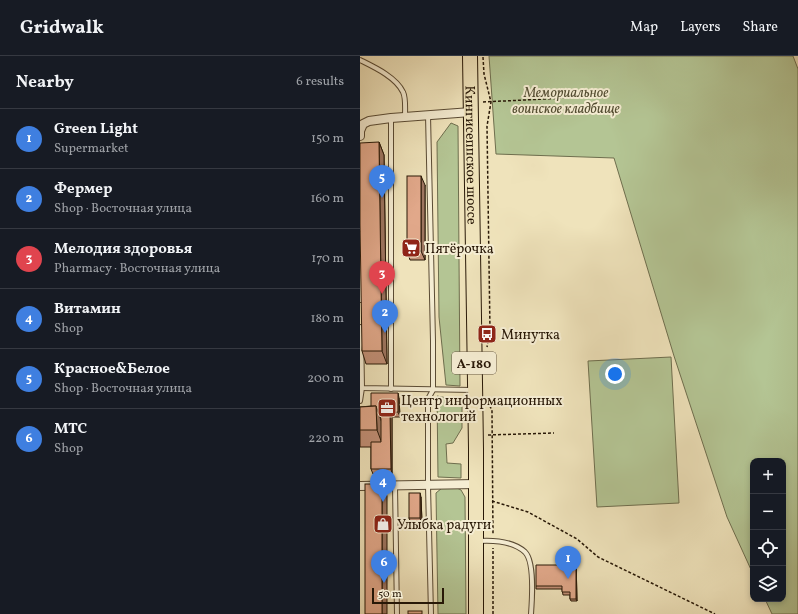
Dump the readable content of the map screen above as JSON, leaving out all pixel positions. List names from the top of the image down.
{
  "streets": {
    "highway": ["Кингисеппское шоссе", "А-180"]
  },
  "parks": ["Мемориальное воинское кладбище"],
  "places": {
    "supermarket": ["Пятёрочка"],
    "bus stop": ["Минутка"],
    "office": ["Центр информационных технологий"],
    "shop": ["Улыбка радуги"]
  },
  "scale_bar": "50 m",
  "page": {
    "header": "Gridwalk",
    "nav": ["Map", "Layers", "Share"],
    "heading": ["Nearby", "6 results"],
    "list": [
      {
        "mark": "1",
        "name": "Green Light",
        "note": "Supermarket",
        "value": "150 m"
      },
      {
        "mark": "2",
        "name": "Фермер",
        "note": "Shop · Восточная улица",
        "value": "160 m"
      },
      {
        "mark": "3",
        "name": "Мелодия здоровья",
        "note": "Pharmacy · Восточная улица",
        "value": "170 m"
      },
      {
        "mark": "4",
        "name": "Витамин",
        "note": "Shop",
        "value": "180 m"
      },
      {
        "mark": "5",
        "name": "Красное&Белое",
        "note": "Shop · Восточная улица",
        "value": "200 m"
      },
      {
        "mark": "6",
        "name": "МТС",
        "note": "Shop",
        "value": "220 m"
      }
    ],
    "pins": [
      "5",
      "3",
      "2",
      "4",
      "1",
      "6"
    ],
    "map_buttons": ["+", "−"],
    "scale": "50 m"
  }
}
